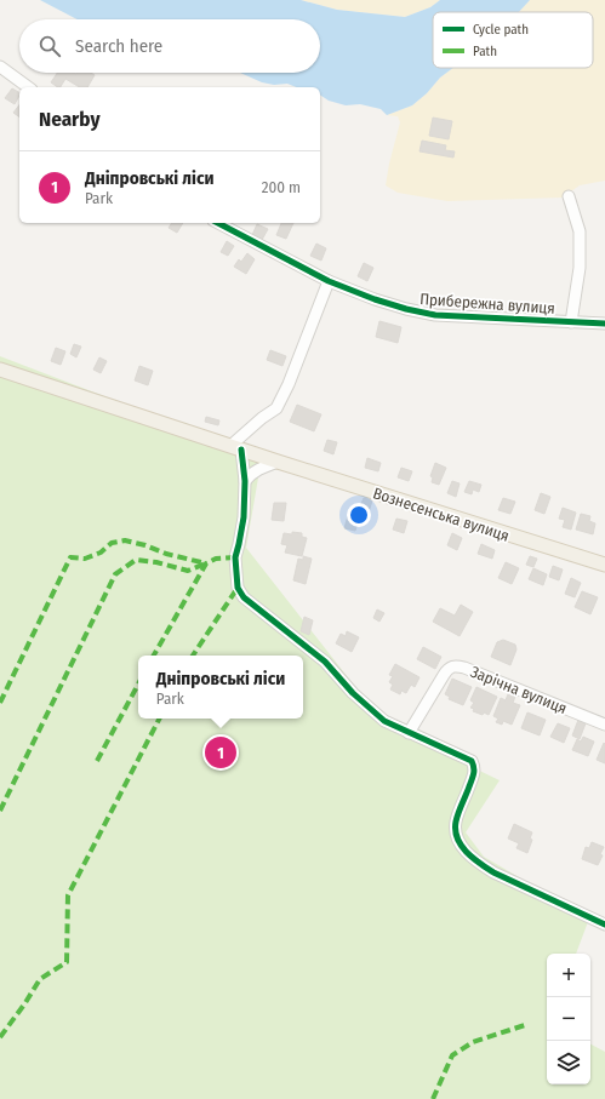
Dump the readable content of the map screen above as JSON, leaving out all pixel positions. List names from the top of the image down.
{
  "streets": {
    "main road": ["Вознесенська вулиця"],
    "street": ["Прибережна вулиця", "Зарічна вулиця"]
  },
  "legend": ["Cycle path", "Path"],
  "page": {
    "search": "Search here",
    "heading": "Nearby",
    "list": [
      {
        "mark": "1",
        "name": "Дніпровські ліси",
        "note": "Park",
        "value": "200 m"
      }
    ],
    "popup": ["Дніпровські ліси", "Park"],
    "pins": "1",
    "map_buttons": ["+", "−"]
  }
}
